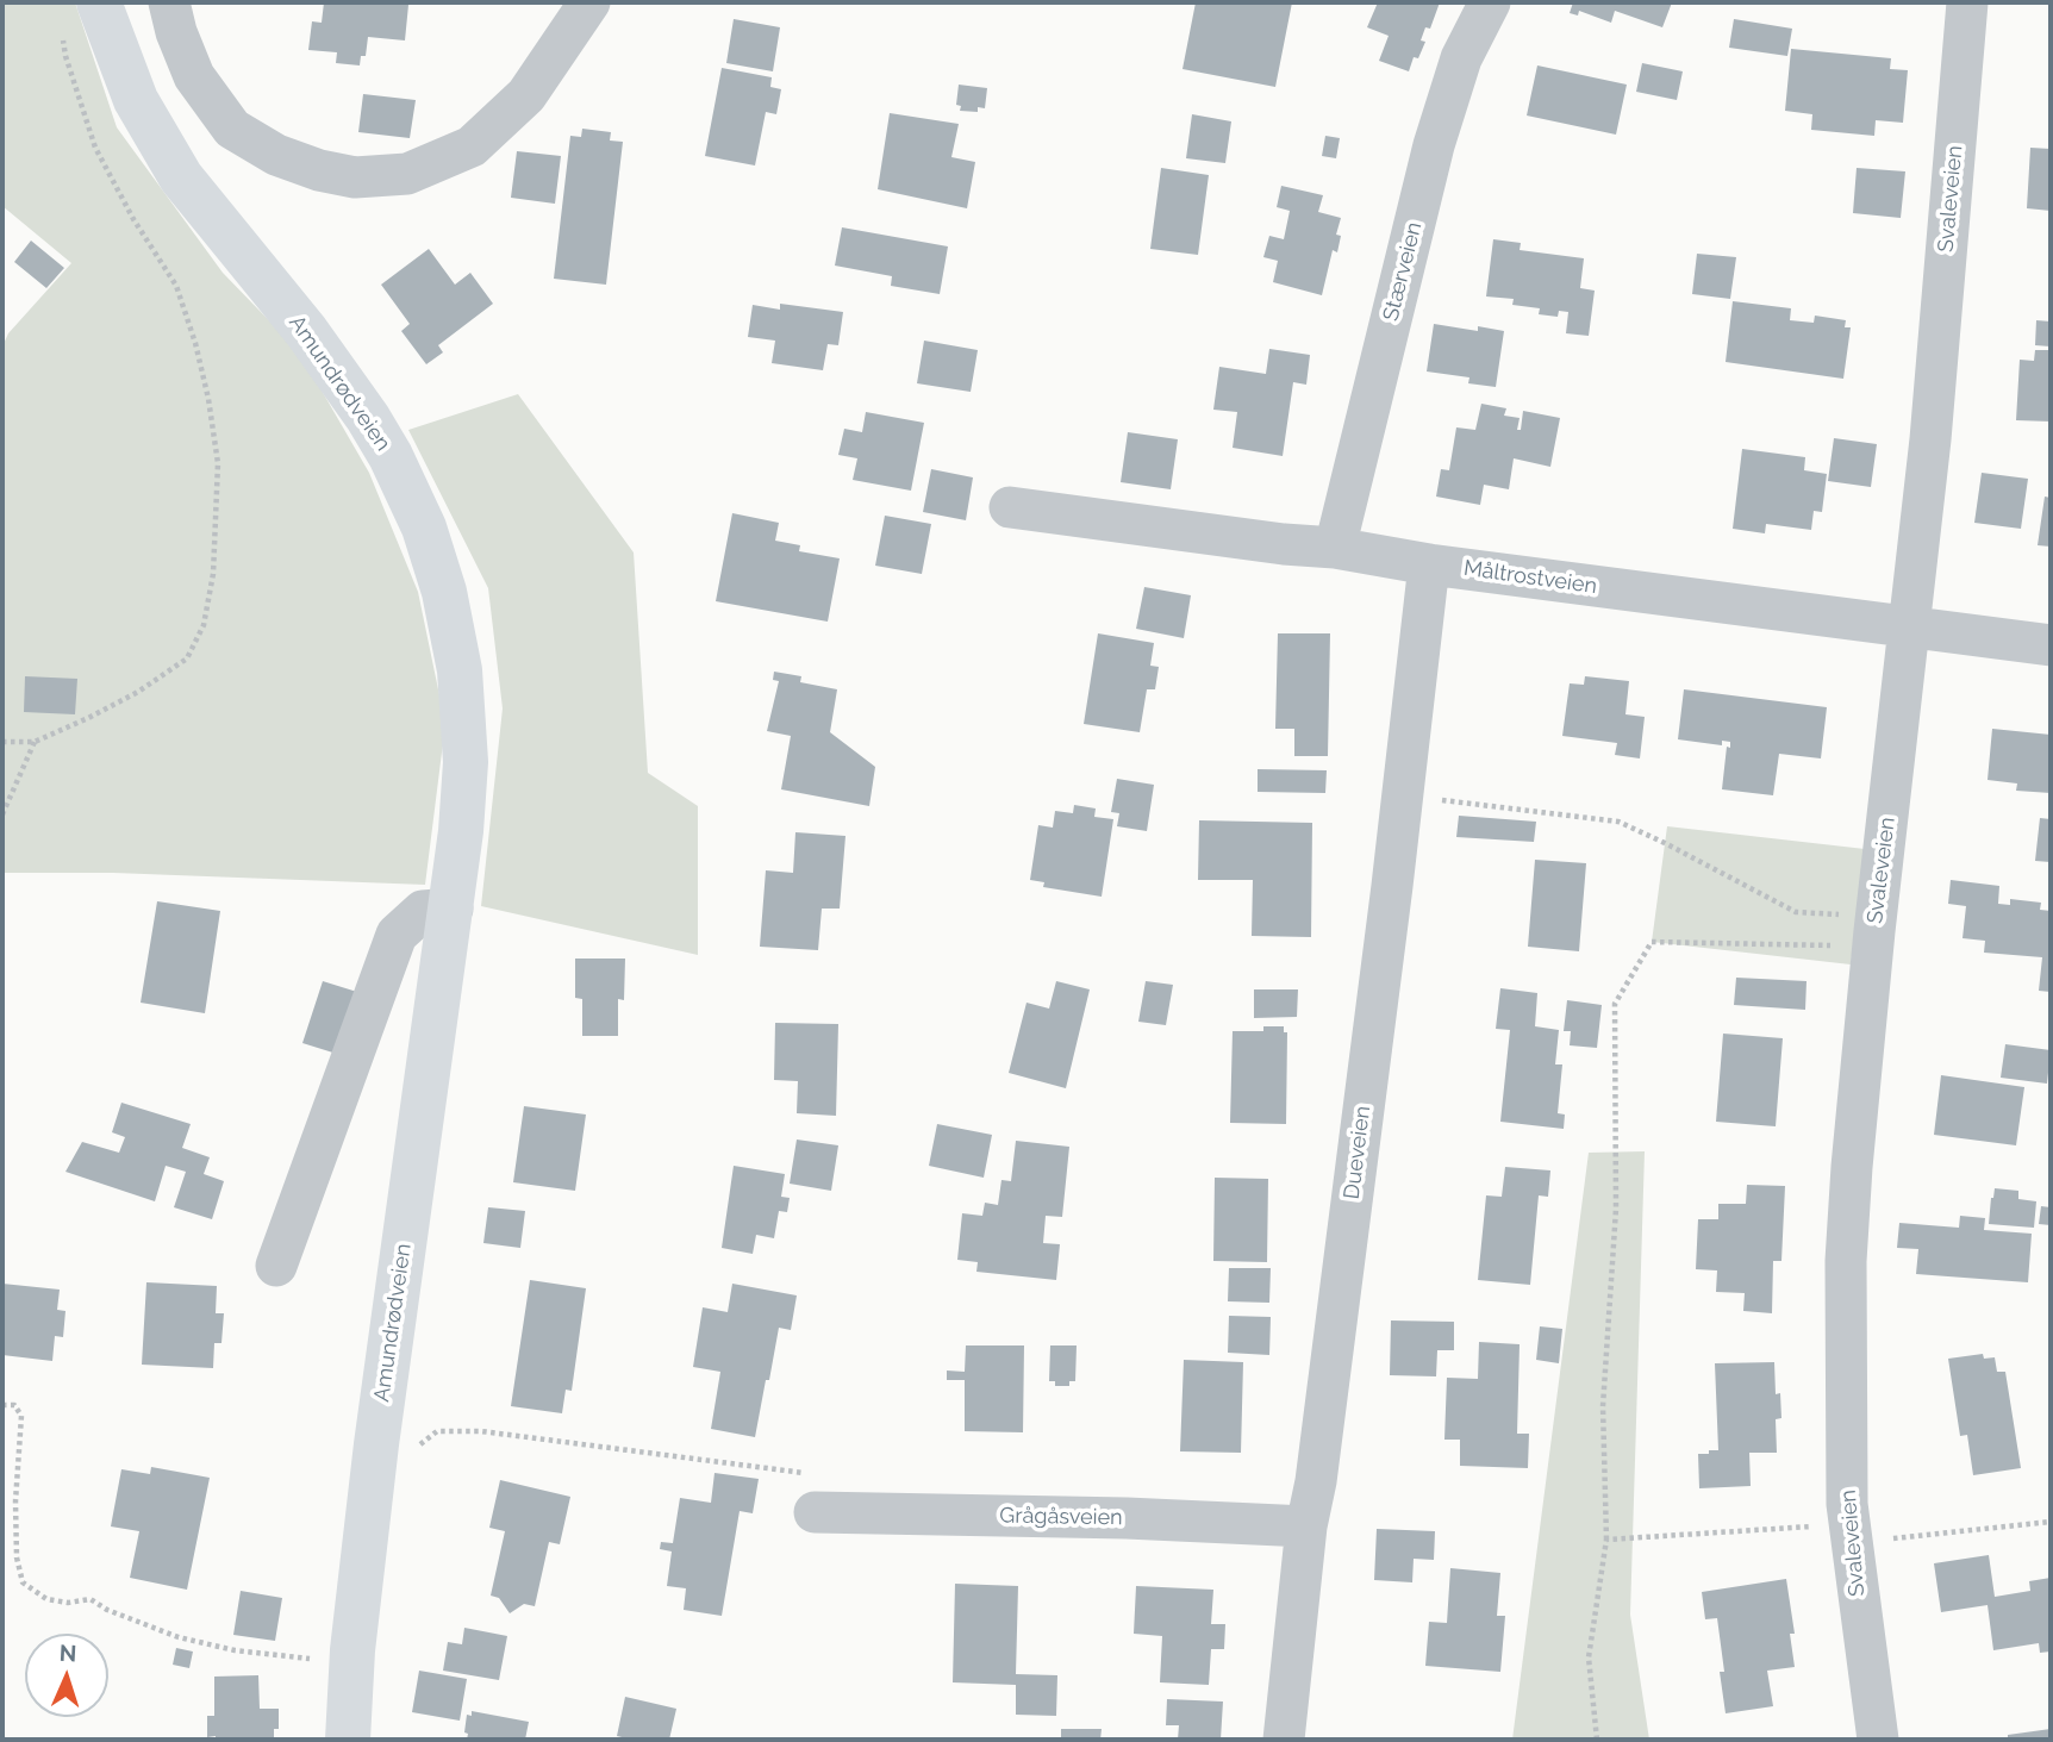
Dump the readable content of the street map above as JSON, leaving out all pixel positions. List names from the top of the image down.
{
  "streets": {
    "main road": ["Amundrødveien"],
    "street": [
      "Svaleveien",
      "Stærveien",
      "Måltrostveien",
      "Dueveien",
      "Grågåsveien"
    ]
  },
  "crossings": [
    ["Svaleveien", "Måltrostveien"],
    ["Stærveien", "Måltrostveien"],
    ["Måltrostveien", "Dueveien"],
    ["Dueveien", "Grågåsveien"]
  ],
  "north": "top"
}
